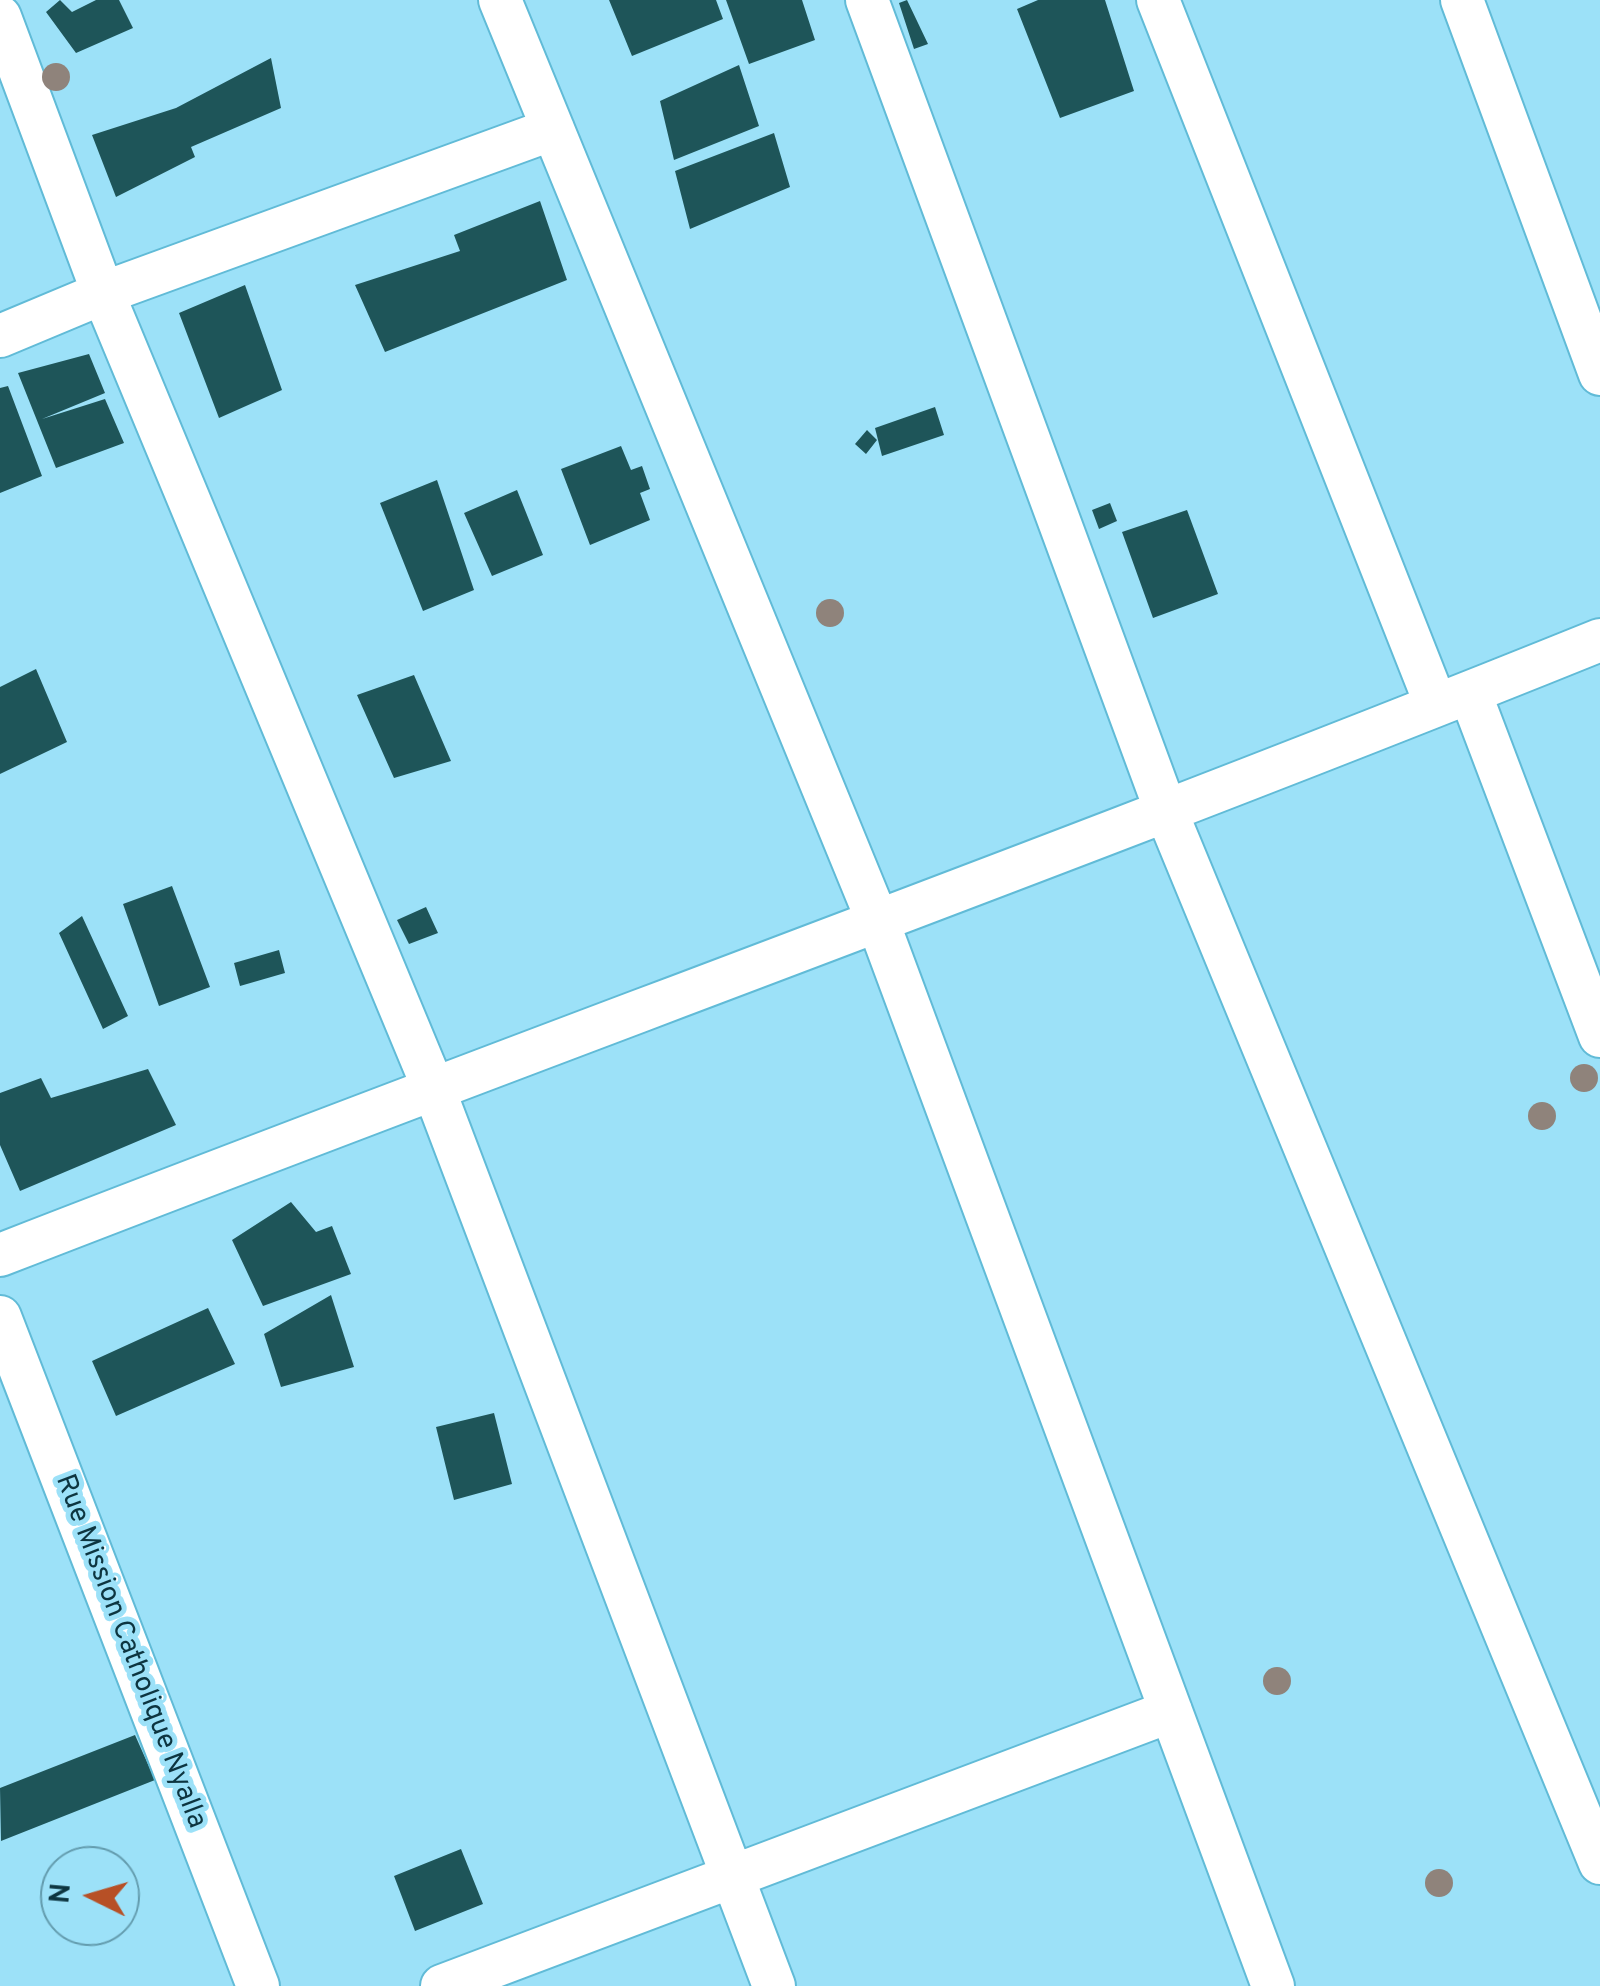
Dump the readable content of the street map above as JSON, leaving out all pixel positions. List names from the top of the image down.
{
  "streets": {
    "street": ["Rue Mission Catholique Nyalla"]
  },
  "north": "left"
}
